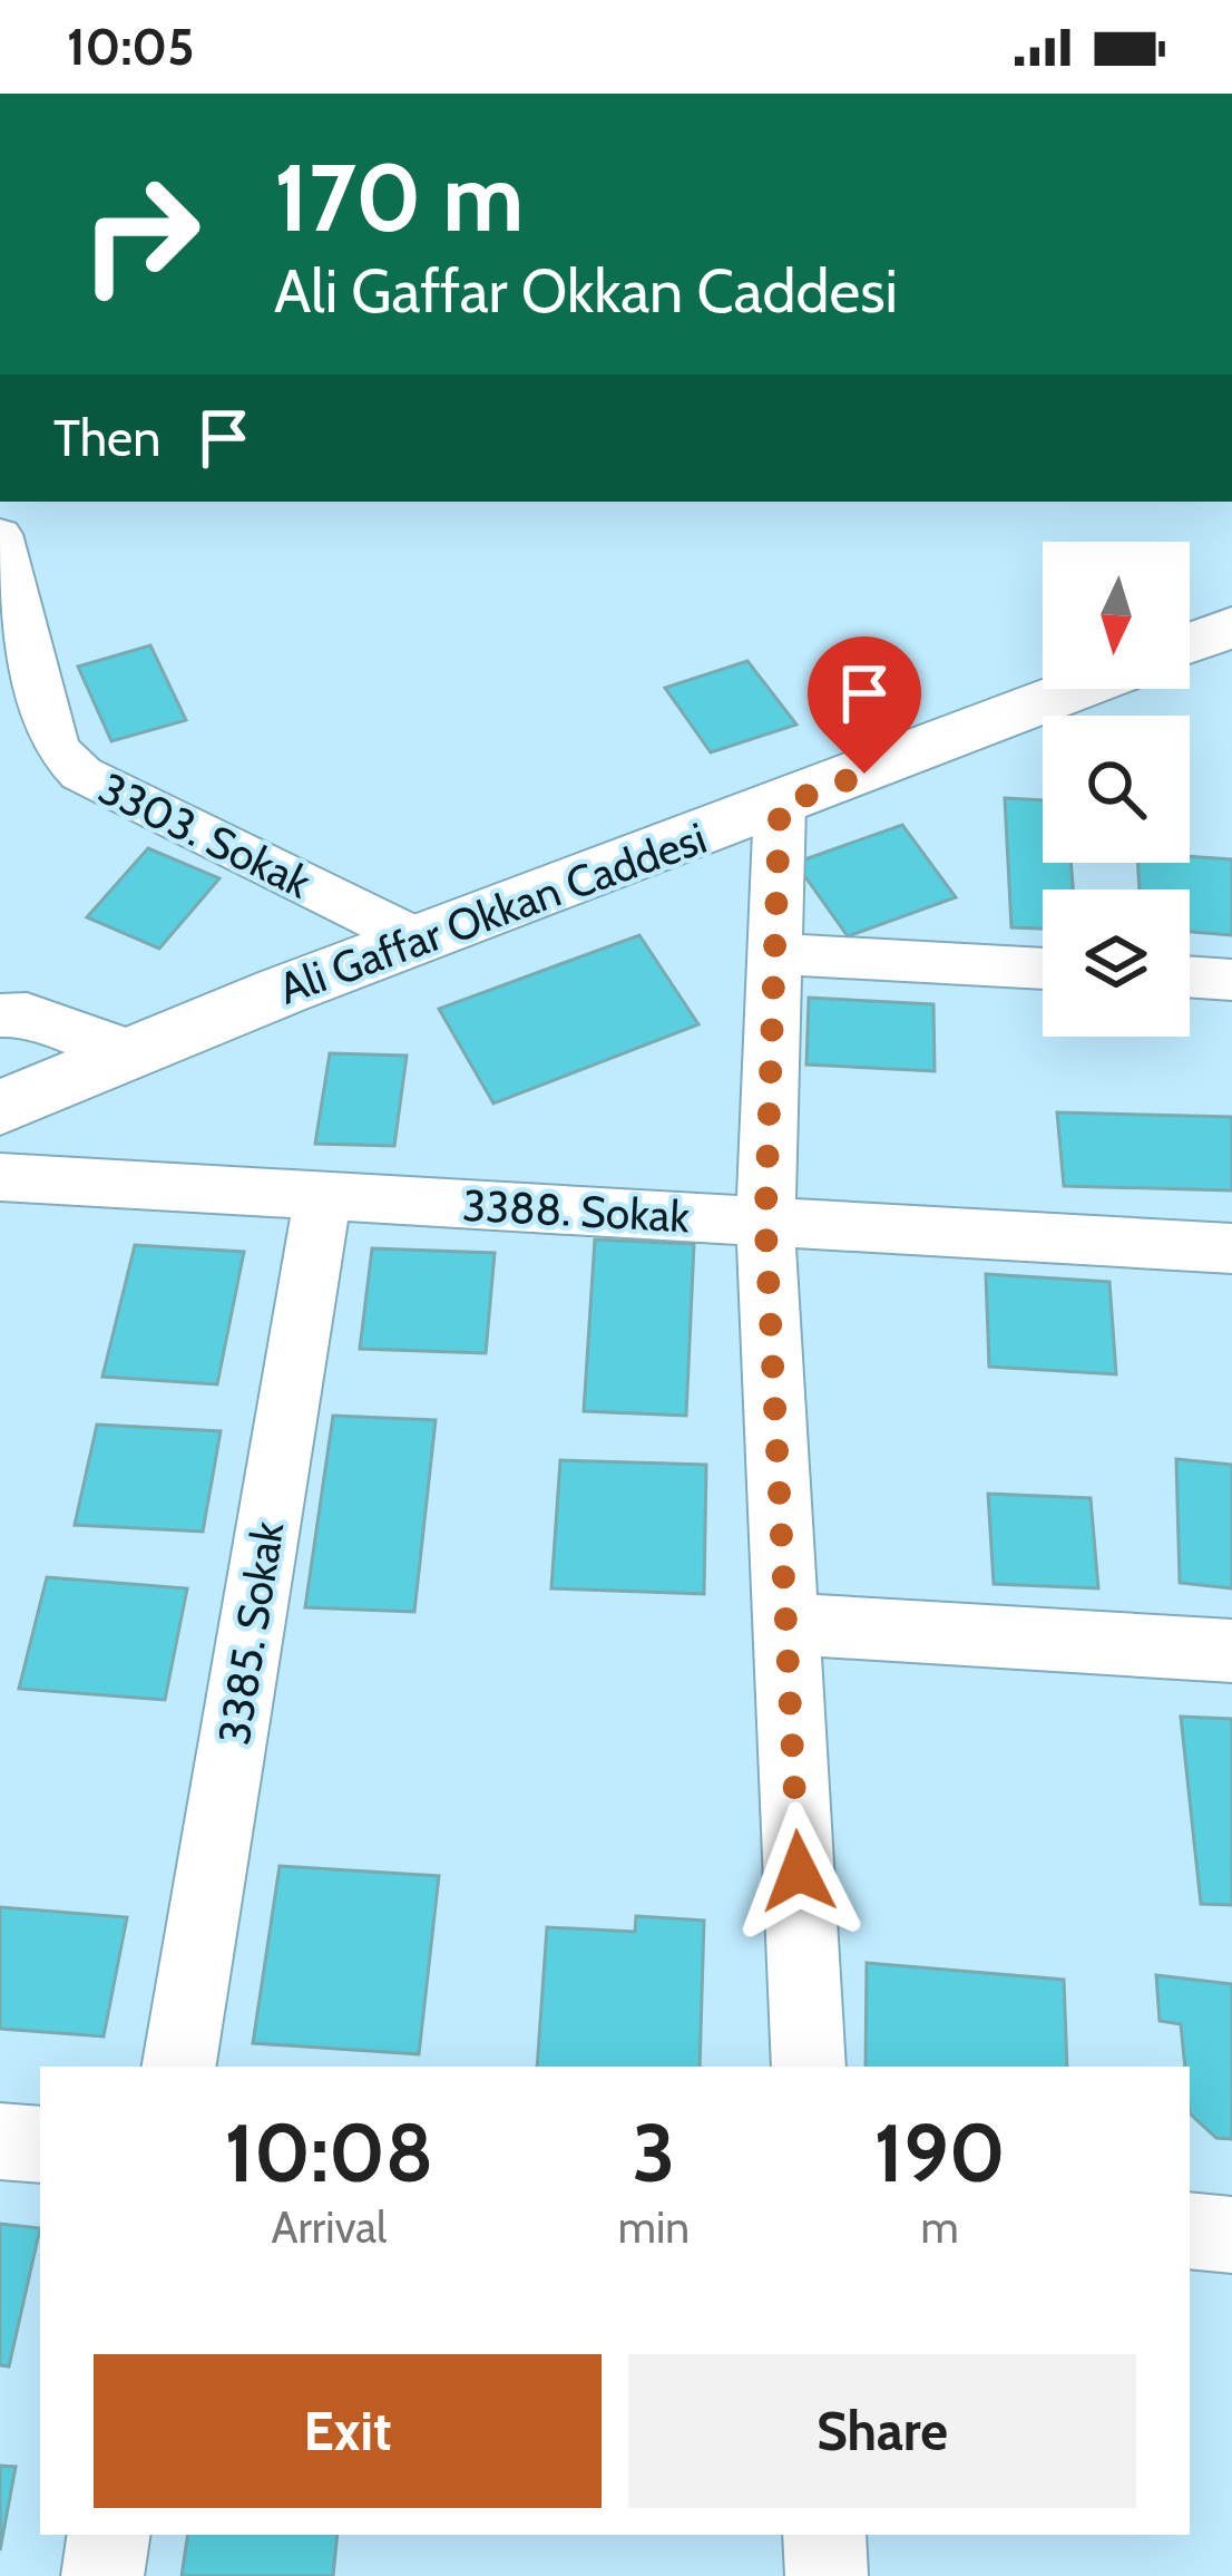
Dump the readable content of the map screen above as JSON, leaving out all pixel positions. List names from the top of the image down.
{
  "streets": {
    "street": [
      "3303. Sokak",
      "Ali Gaffar Okkan Caddesi",
      "3388. Sokak",
      "3385. Sokak"
    ]
  },
  "crossings": [
    ["3303. Sokak", "Ali Gaffar Okkan Caddesi"],
    ["3388. Sokak", "3385. Sokak"]
  ],
  "north": "bottom",
  "page": {
    "status": "10:05",
    "turn": ["170 m", "Ali Gaffar Okkan Caddesi"],
    "then": "Then",
    "eta": [
      "10:08",
      "Arrival",
      "3",
      "min",
      "190",
      "m"
    ],
    "buttons": ["Exit", "Share"]
  }
}
